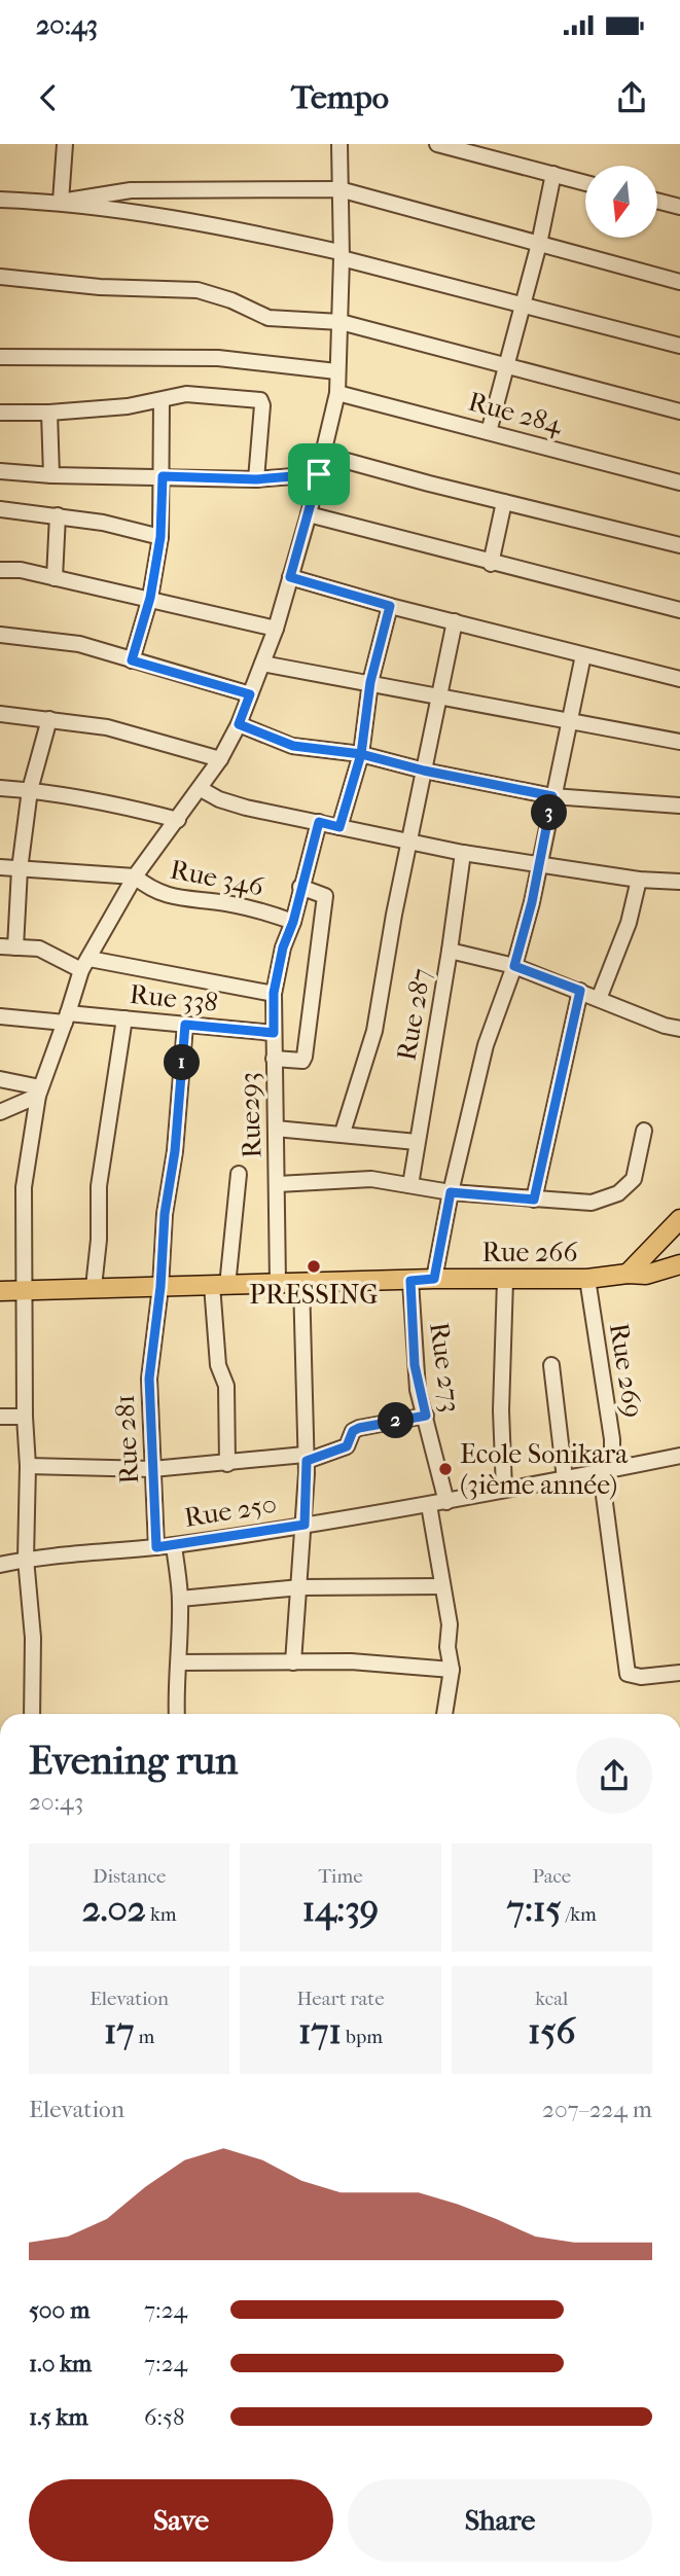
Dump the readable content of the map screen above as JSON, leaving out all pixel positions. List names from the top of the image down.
{
  "streets": {
    "main road": ["Rue 266"],
    "street": [
      "Rue 284",
      "Rue 346",
      "Rue 338",
      "Rue 287",
      "Rue293",
      "Rue 273",
      "Rue 269",
      "Rue 281",
      "Rue 250"
    ]
  },
  "crossings": [
    ["Rue 346", "Rue293"],
    ["Rue 338", "Rue293"],
    ["Rue 338", "Rue 281"],
    ["Rue293", "Rue 266"],
    ["Rue 266", "Rue 273"],
    ["Rue 266", "Rue 269"],
    ["Rue 266", "Rue 281"],
    ["Rue 273", "Rue 250"],
    ["Rue 269", "Rue 250"],
    ["Rue 281", "Rue 250"]
  ],
  "places": ["PRESSING", "Ecole Sonikara (3ième année)"],
  "north": "bottom",
  "page": {
    "status": "20:43",
    "header": "Tempo",
    "pins": ["3", "1", "2"],
    "heading": ["Evening run", "20:43"],
    "stats": [
      ["Distance", "2.02 km"],
      ["Time", "14:39"],
      ["Pace", "7:15 /km"],
      ["Elevation", "17 m"],
      ["Heart rate", "171 bpm"],
      ["kcal", "156"]
    ],
    "chart": ["Elevation", "207–224 m"],
    "list": [
      {
        "name": "500 m",
        "note": "7:24"
      },
      {
        "name": "1.0 km",
        "note": "7:24"
      },
      {
        "name": "1.5 km",
        "note": "6:58"
      }
    ],
    "buttons": ["Save", "Share"]
  }
}
